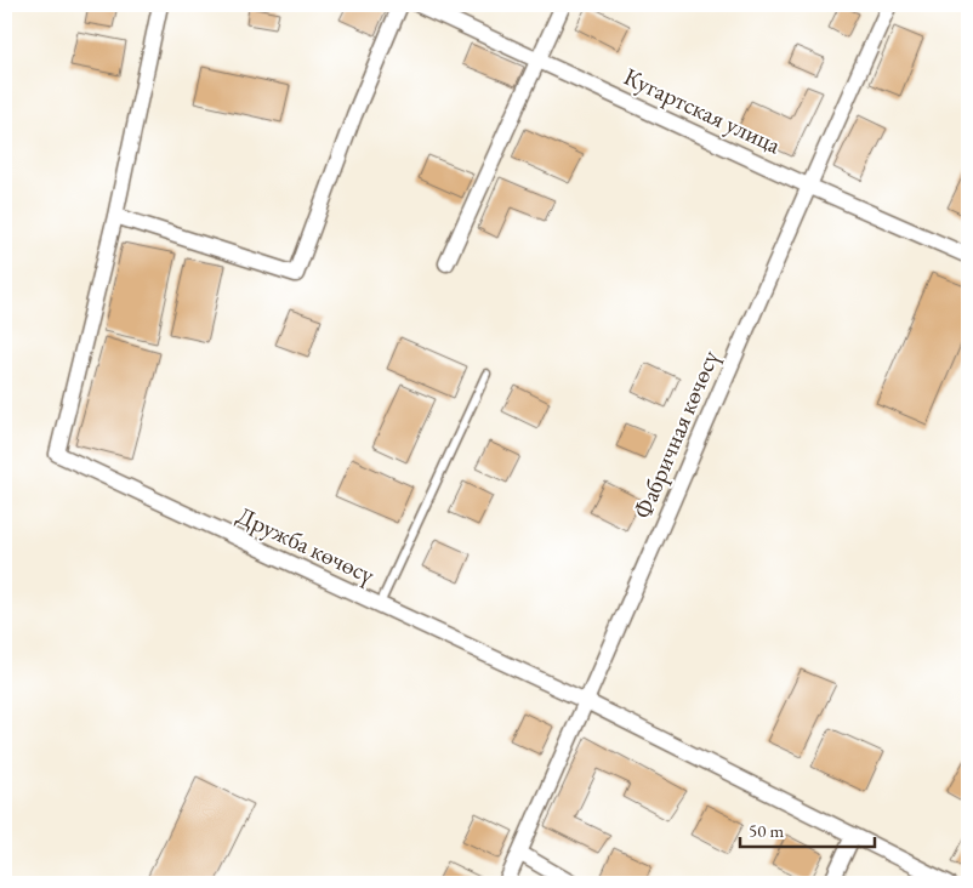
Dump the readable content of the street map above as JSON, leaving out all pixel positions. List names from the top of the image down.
{
  "streets": {
    "street": ["Кугартская улица", "Фабричная көчөсү", "Дружба көчөсү"]
  },
  "crossings": [
    ["Кугартская улица", "Фабричная көчөсү"],
    ["Фабричная көчөсү", "Дружба көчөсү"]
  ],
  "scale_bar": "50 m"
}
